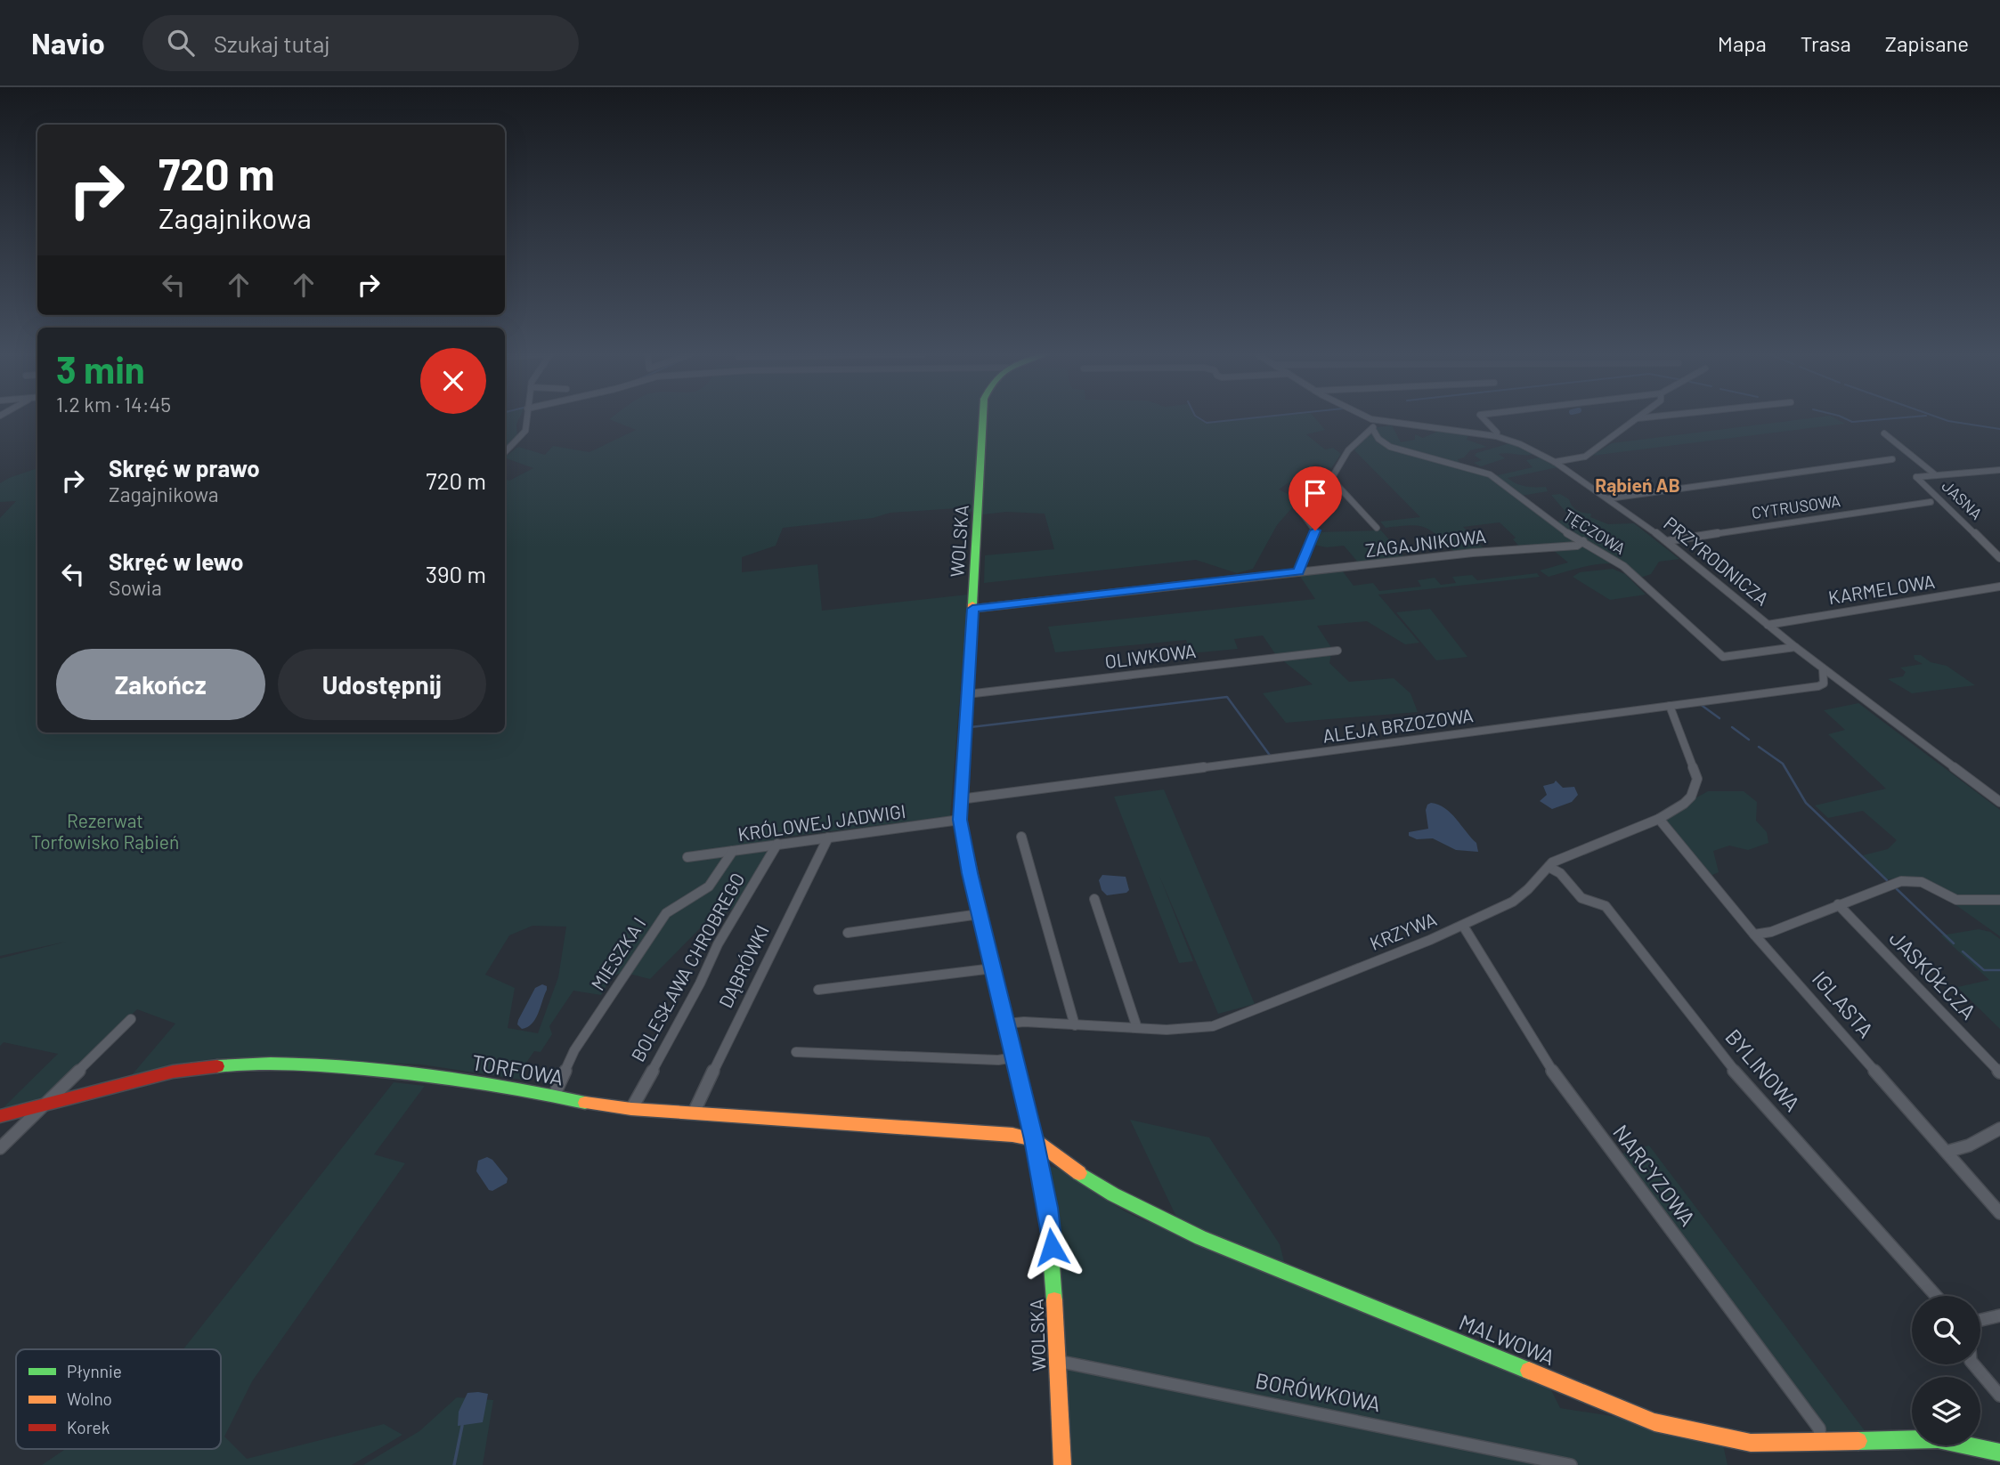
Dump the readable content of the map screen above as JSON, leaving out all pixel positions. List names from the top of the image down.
{
  "streets": {
    "street": [
      "JASNA",
      "CYTRUSOWA",
      "TĘCZOWA",
      "WOLSKA",
      "ZAGAJNIKOWA",
      "PRZYRODNICZA",
      "KARMELOWA",
      "OLIWKOWA",
      "ALEJA BRZOZOWA",
      "KRÓLOWEJ JADWIGI",
      "KRZYWA",
      "MIESZKA I",
      "DĄBRÓWKI",
      "BOLESŁAWA CHROBREGO",
      "JASKÓŁCZA",
      "IGLASTA",
      "TORFOWA",
      "BYLINOWA",
      "NARCYZOWA",
      "MALWOWA",
      "BORÓWKOWA"
    ]
  },
  "crossings": [
    ["CYTRUSOWA", "PRZYRODNICZA"],
    ["TĘCZOWA", "ZAGAJNIKOWA"],
    ["TĘCZOWA", "PRZYRODNICZA"],
    ["WOLSKA", "ZAGAJNIKOWA"],
    ["WOLSKA", "OLIWKOWA"],
    ["WOLSKA", "ALEJA BRZOZOWA"],
    ["WOLSKA", "KRÓLOWEJ JADWIGI"],
    ["WOLSKA", "KRZYWA"],
    ["WOLSKA", "TORFOWA"],
    ["WOLSKA", "MALWOWA"],
    ["WOLSKA", "BORÓWKOWA"],
    ["PRZYRODNICZA", "KARMELOWA"],
    ["PRZYRODNICZA", "ALEJA BRZOZOWA"],
    ["ALEJA BRZOZOWA", "KRZYWA"],
    ["KRÓLOWEJ JADWIGI", "MIESZKA I"],
    ["KRÓLOWEJ JADWIGI", "DĄBRÓWKI"],
    ["KRÓLOWEJ JADWIGI", "BOLESŁAWA CHROBREGO"],
    ["KRZYWA", "IGLASTA"],
    ["KRZYWA", "BYLINOWA"],
    ["KRZYWA", "NARCYZOWA"],
    ["MIESZKA I", "TORFOWA"],
    ["DĄBRÓWKI", "TORFOWA"],
    ["BOLESŁAWA CHROBREGO", "TORFOWA"],
    ["TORFOWA", "MALWOWA"],
    ["NARCYZOWA", "MALWOWA"]
  ],
  "districts": ["Rąbień AB"],
  "parks": ["Rezerwat Torfowisko Rąbień"],
  "legend": ["Płynnie", "Wolno", "Korek"],
  "page": {
    "header": "Navio",
    "search": "Szukaj tutaj",
    "nav": ["Mapa", "Trasa", "Zapisane"],
    "turn": ["720 m", "Zagajnikowa"],
    "heading": ["3 min", "1.2 km · 14:45"],
    "list": [
      {
        "name": "Skręć w prawo",
        "note": "Zagajnikowa",
        "value": "720 m"
      },
      {
        "name": "Skręć w lewo",
        "note": "Sowia",
        "value": "390 m"
      }
    ],
    "buttons": ["Zakończ", "Udostępnij"]
  }
}
